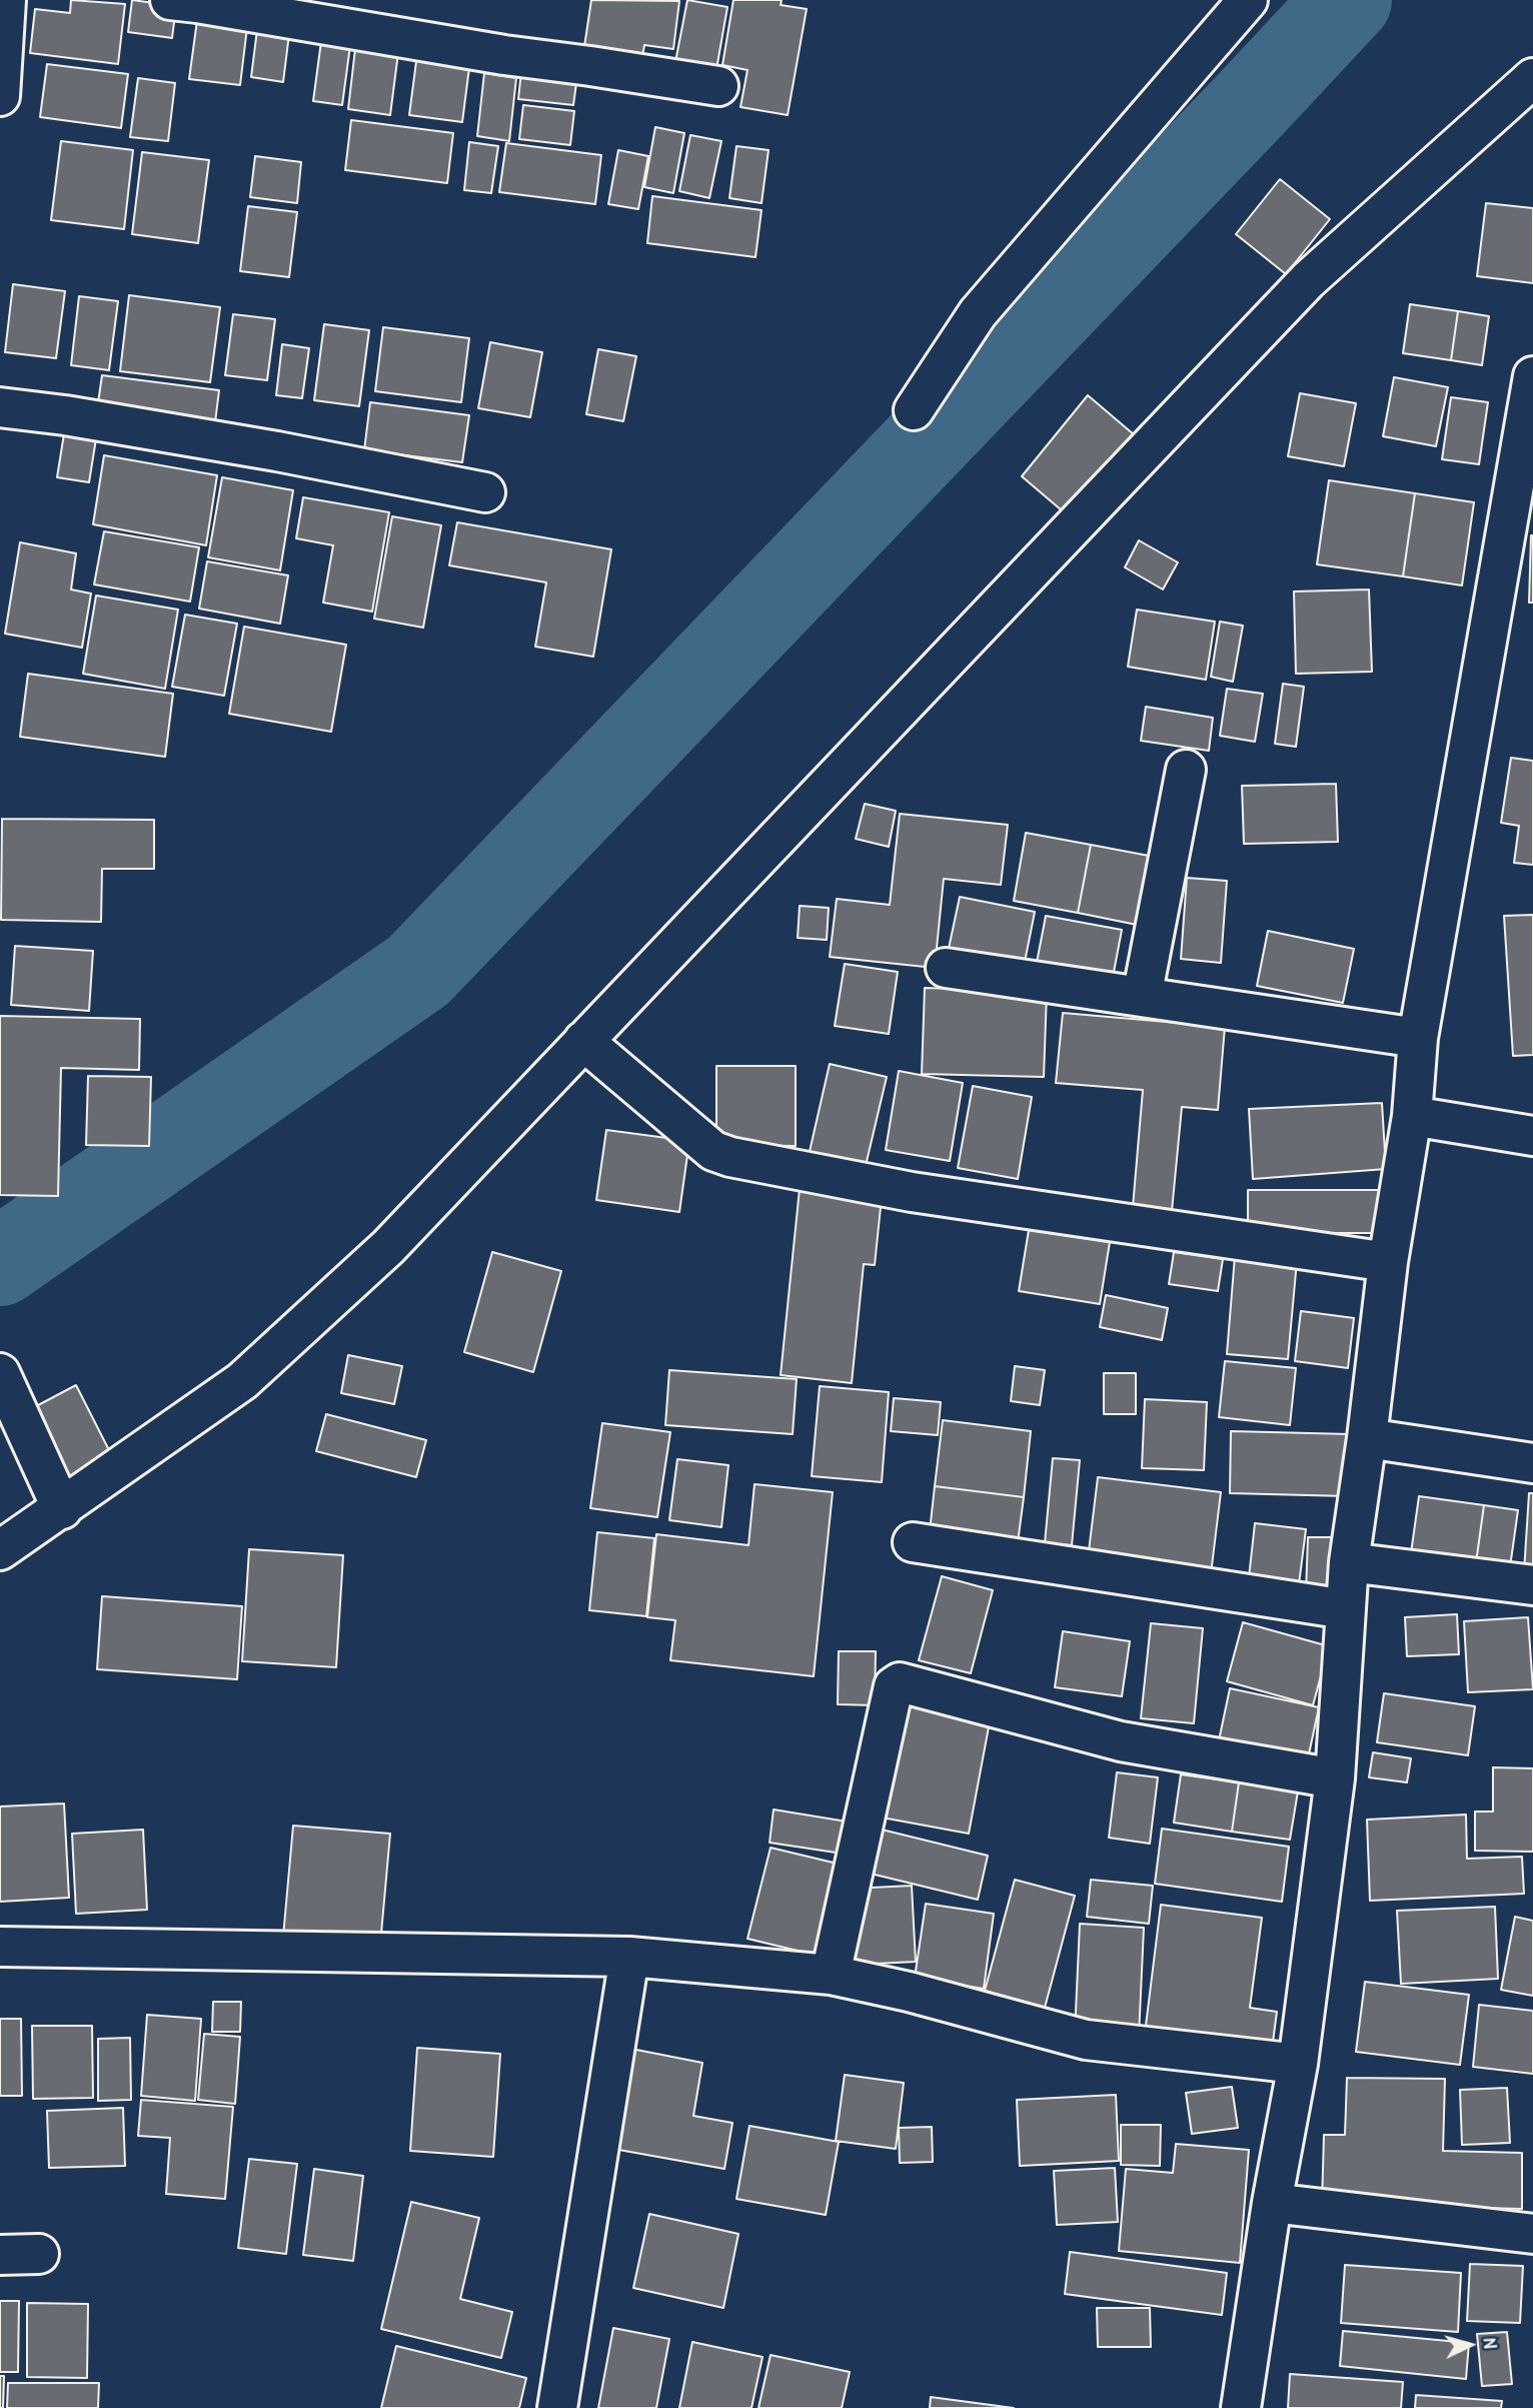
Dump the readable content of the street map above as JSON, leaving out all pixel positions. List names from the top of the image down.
{
  "north": "right"
}
